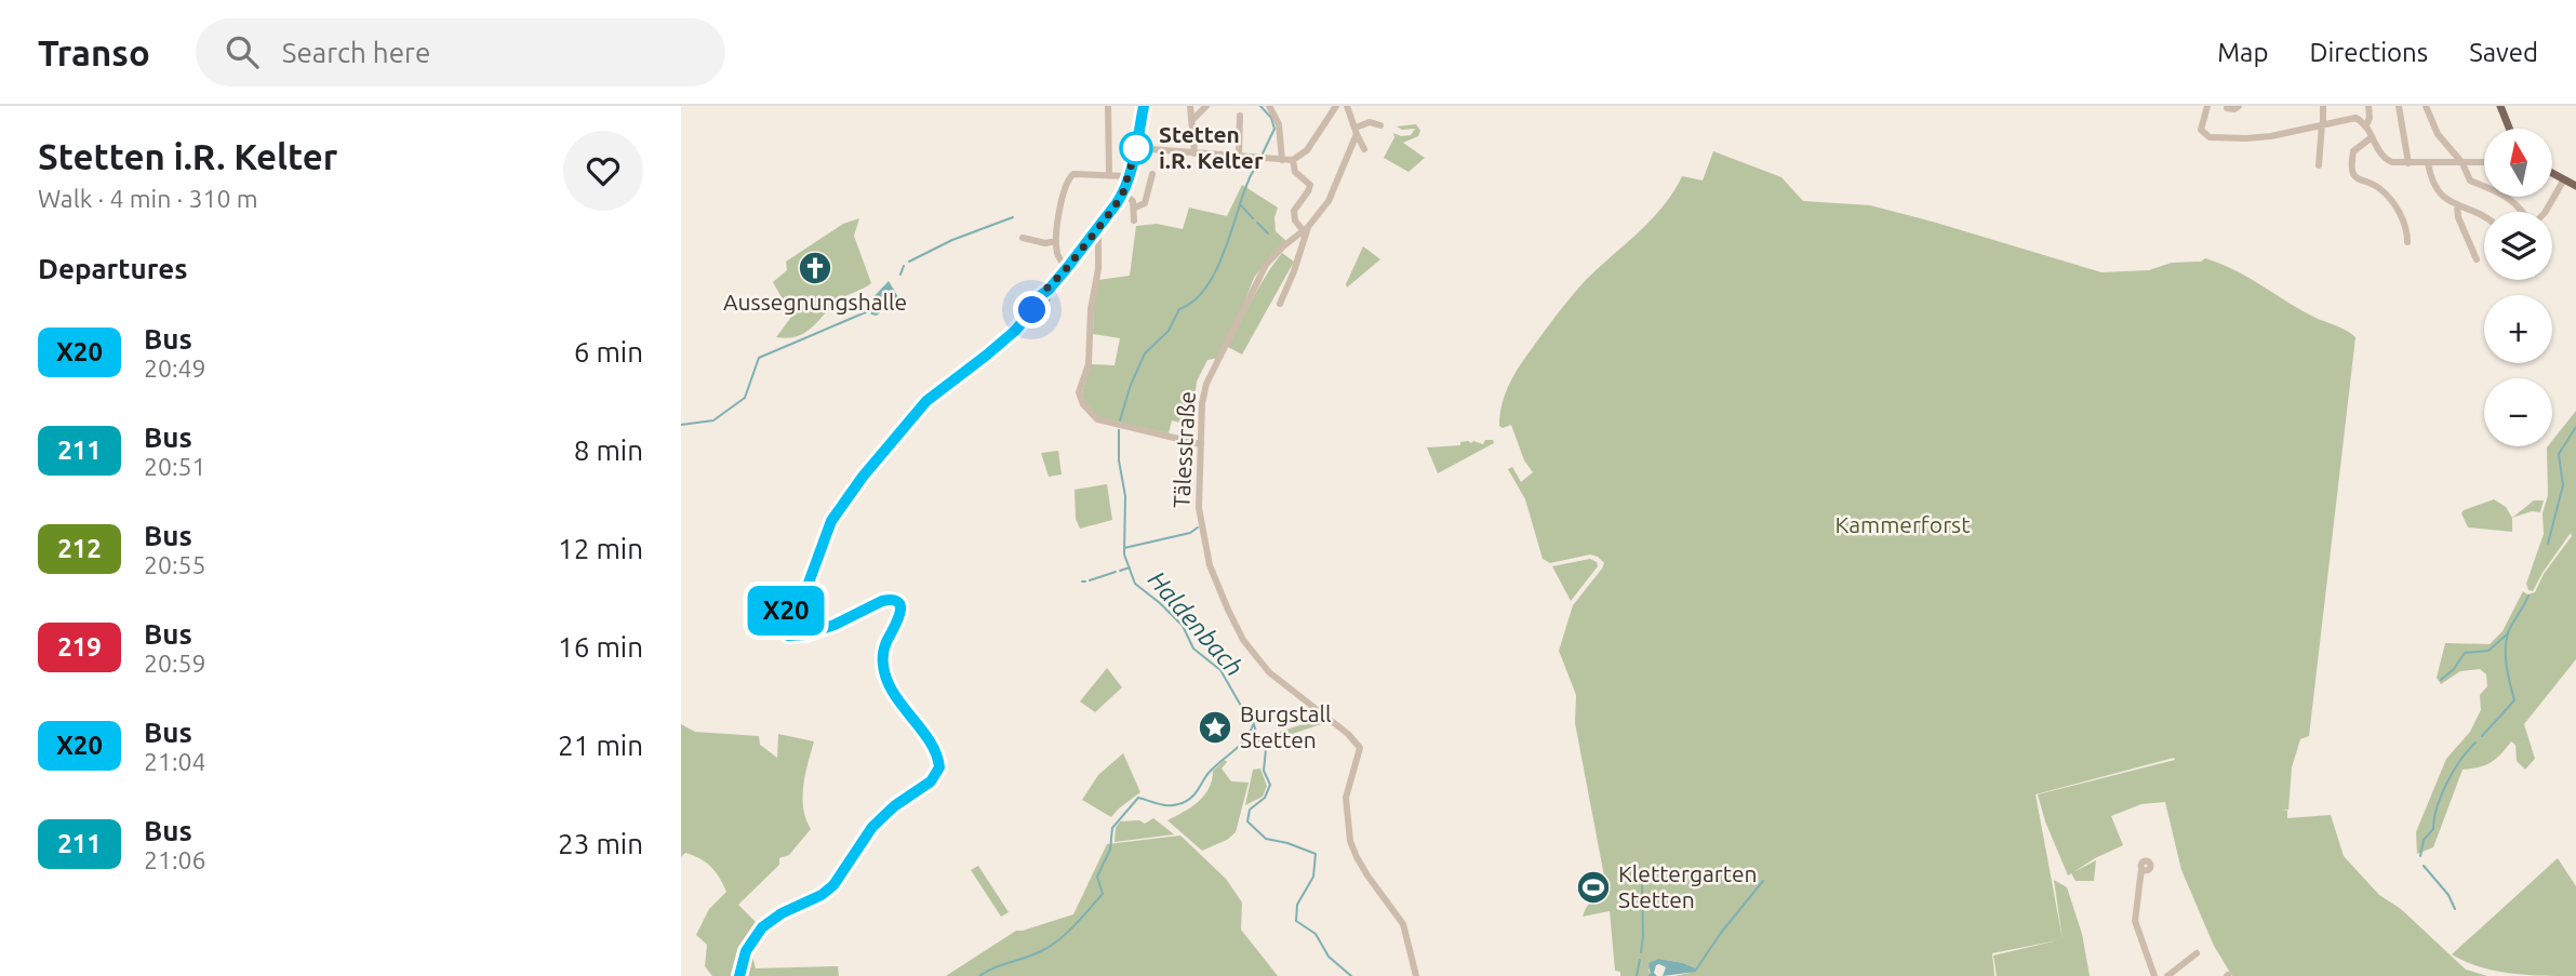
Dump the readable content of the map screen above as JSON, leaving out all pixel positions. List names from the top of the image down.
{
  "streets": {
    "street": ["Tälesstraße"]
  },
  "water": ["Haldenbach"],
  "parks": ["Kammerforst"],
  "places": {
    "other": ["Stetten i.R. Kelter"],
    "church": ["Aussegnungshalle"],
    "place": ["Burgstall Stetten"],
    "sports": ["Klettergarten Stetten"]
  },
  "lines": ["bus line X20"],
  "north": "top",
  "page": {
    "header": "Transo",
    "search": "Search here",
    "nav": ["Map", "Directions", "Saved"],
    "heading": [
      ["Stetten i.R. Kelter", "Walk · 4 min · 310 m"],
      "Departures"
    ],
    "on_map": "X20",
    "map_buttons": ["+", "−"],
    "list": [
      {
        "mark": "X20",
        "name": "Bus",
        "note": "20:49",
        "value": "6 min"
      },
      {
        "mark": "211",
        "name": "Bus",
        "note": "20:51",
        "value": "8 min"
      },
      {
        "mark": "212",
        "name": "Bus",
        "note": "20:55",
        "value": "12 min"
      },
      {
        "mark": "219",
        "name": "Bus",
        "note": "20:59",
        "value": "16 min"
      },
      {
        "mark": "X20",
        "name": "Bus",
        "note": "21:04",
        "value": "21 min"
      },
      {
        "mark": "211",
        "name": "Bus",
        "note": "21:06",
        "value": "23 min"
      }
    ]
  }
}
